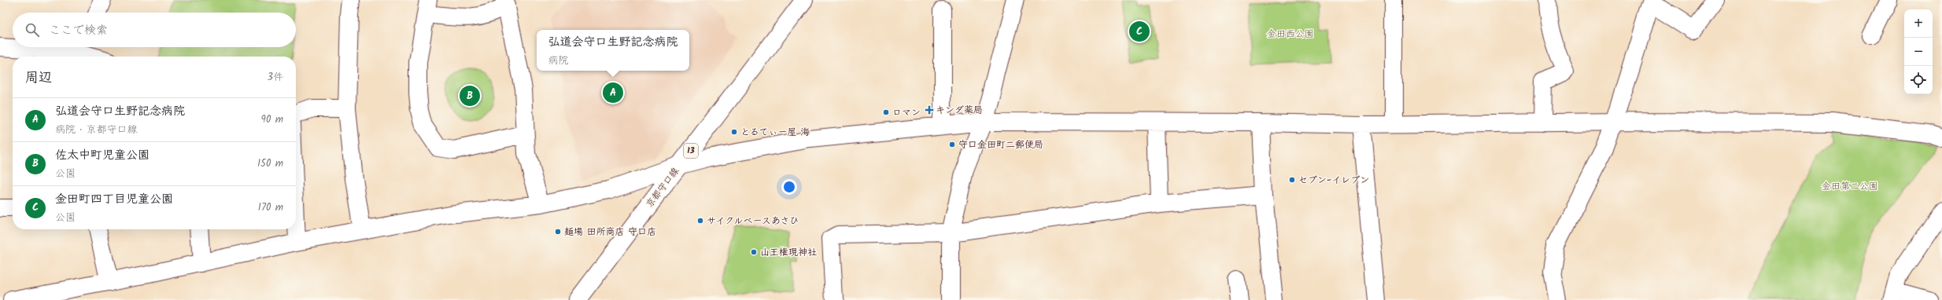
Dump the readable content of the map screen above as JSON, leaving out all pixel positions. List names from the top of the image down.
{
  "streets": {
    "street": ["13", "京都守口線"]
  },
  "parks": ["金田西公園", "金田第二公園"],
  "places": {
    "health": ["キンダ薬局"],
    "other": [
      "ロマン",
      "とるてぃー屋 海",
      "守口金田町二郵便局",
      "セブン-イレブン",
      "サイクルベースあさひ",
      "麺場 田所商店 守口店",
      "山王権現神社"
    ]
  },
  "page": {
    "map_buttons": ["+", "−"],
    "search": "ここで検索",
    "pins": ["C", "A", "B"],
    "popup": ["弘道会守口生野記念病院", "病院"],
    "heading": ["周辺", "3件"],
    "list": [
      {
        "mark": "A",
        "name": "弘道会守口生野記念病院",
        "note": "病院 · 京都守口線",
        "value": "90 m"
      },
      {
        "mark": "B",
        "name": "佐太中町児童公園",
        "note": "公園",
        "value": "150 m"
      },
      {
        "mark": "C",
        "name": "金田町四丁目児童公園",
        "note": "公園",
        "value": "170 m"
      }
    ]
  }
}
